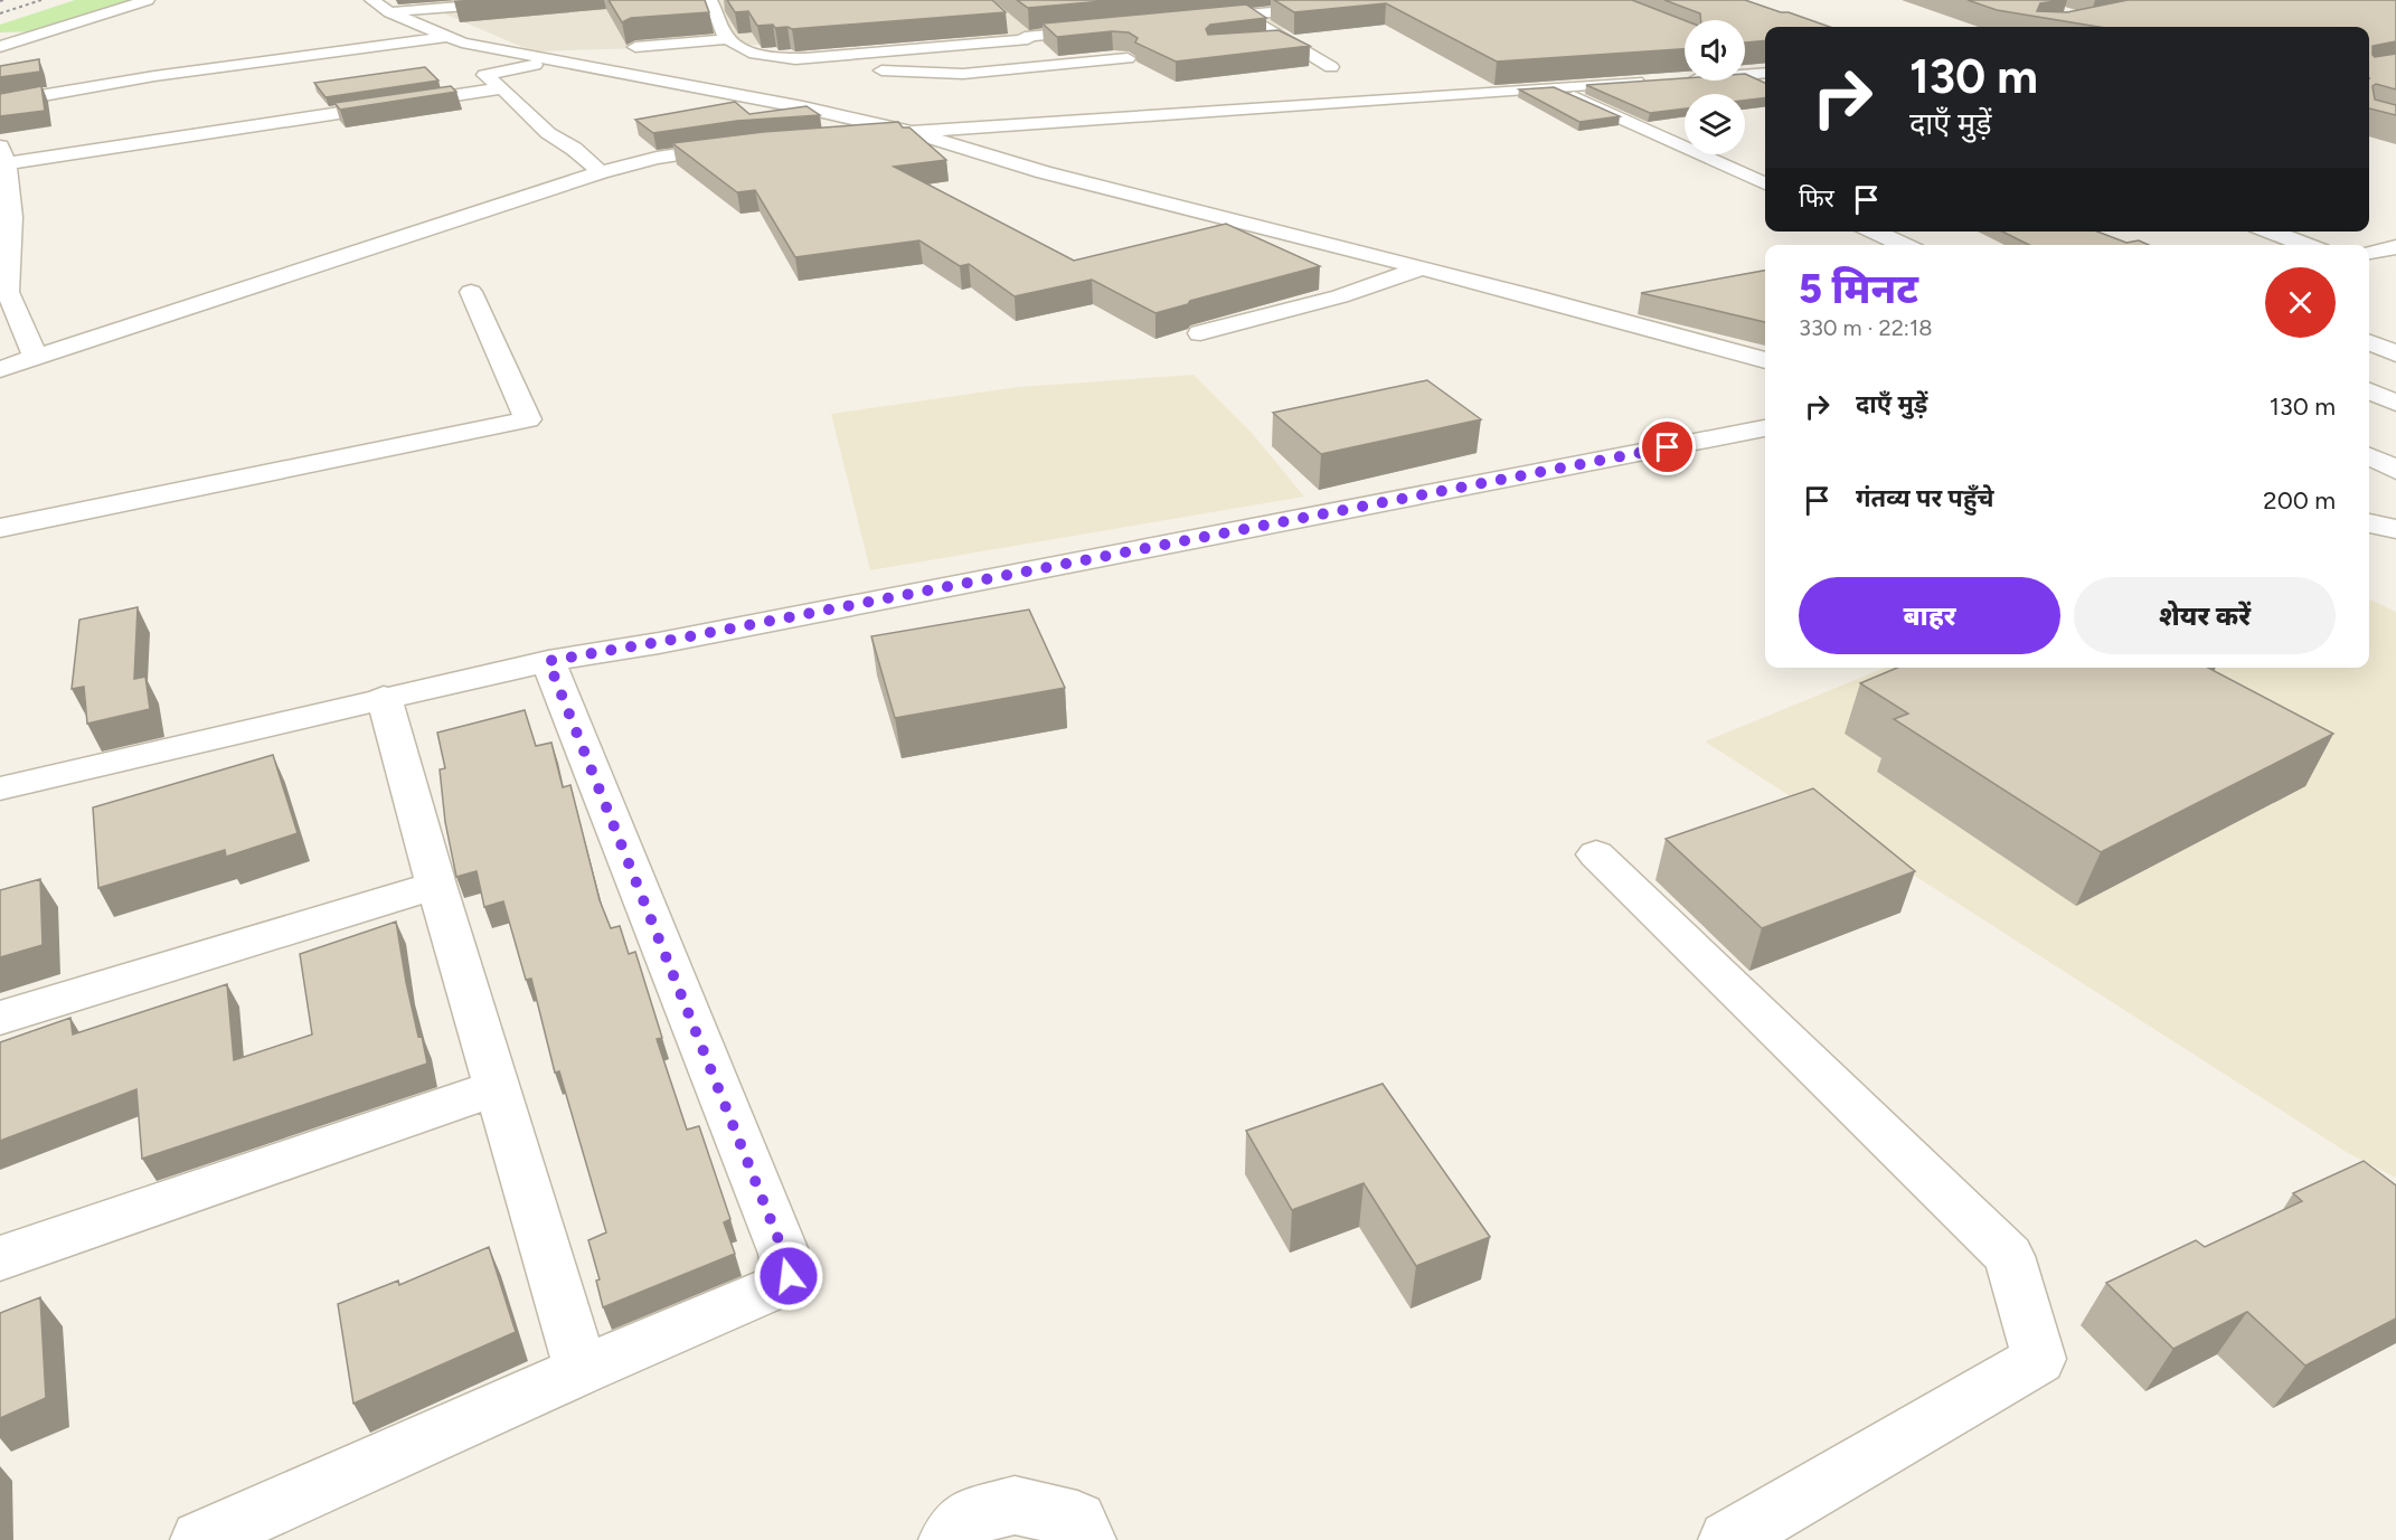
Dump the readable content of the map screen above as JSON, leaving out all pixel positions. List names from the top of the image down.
{
  "page": {
    "turn": ["130 m", "दाएँ मुड़ें"],
    "then": "फिर",
    "heading": ["5 मिनट", "330 m · 22:18"],
    "list": [
      {
        "name": "दाएँ मुड़ें",
        "value": "130 m"
      },
      {
        "name": "गंतव्य पर पहुँचे",
        "value": "200 m"
      }
    ],
    "buttons": ["बाहर", "शेयर करें"]
  }
}
